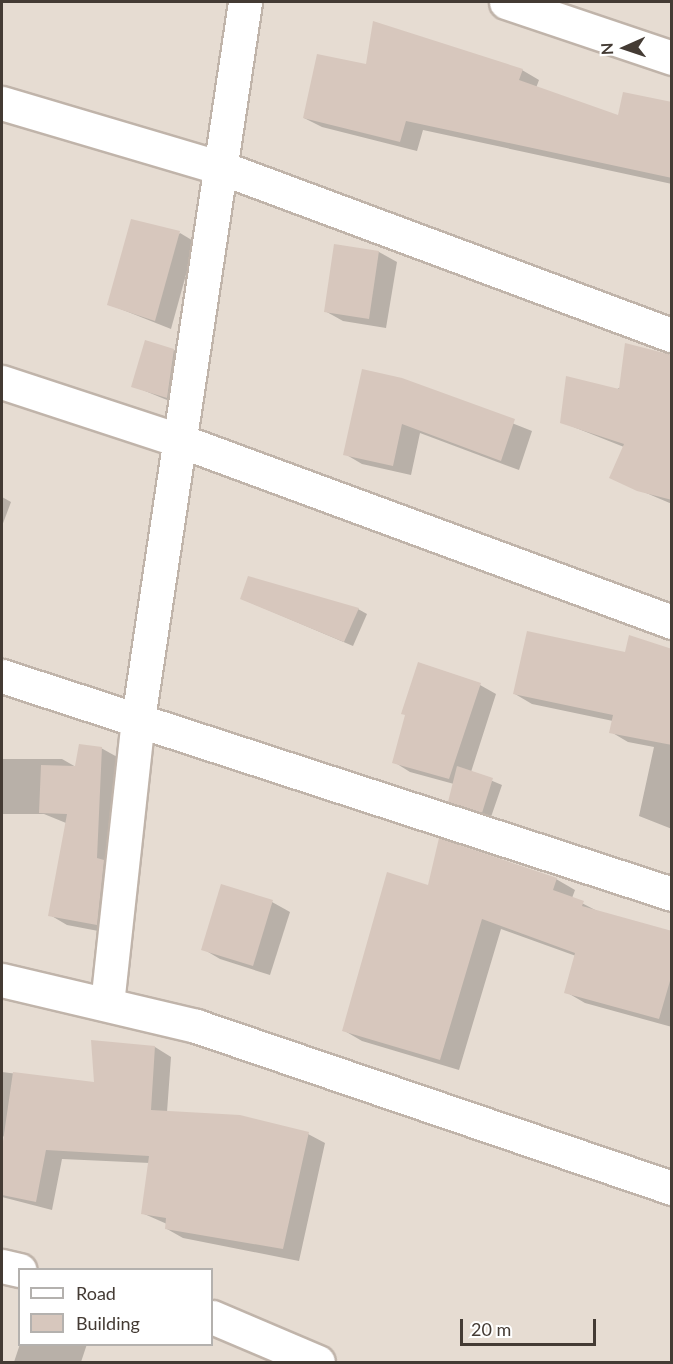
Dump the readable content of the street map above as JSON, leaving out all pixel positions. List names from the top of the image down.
{
  "legend": ["Road", "Building"],
  "scale_bar": "20 m",
  "north": "left"
}
